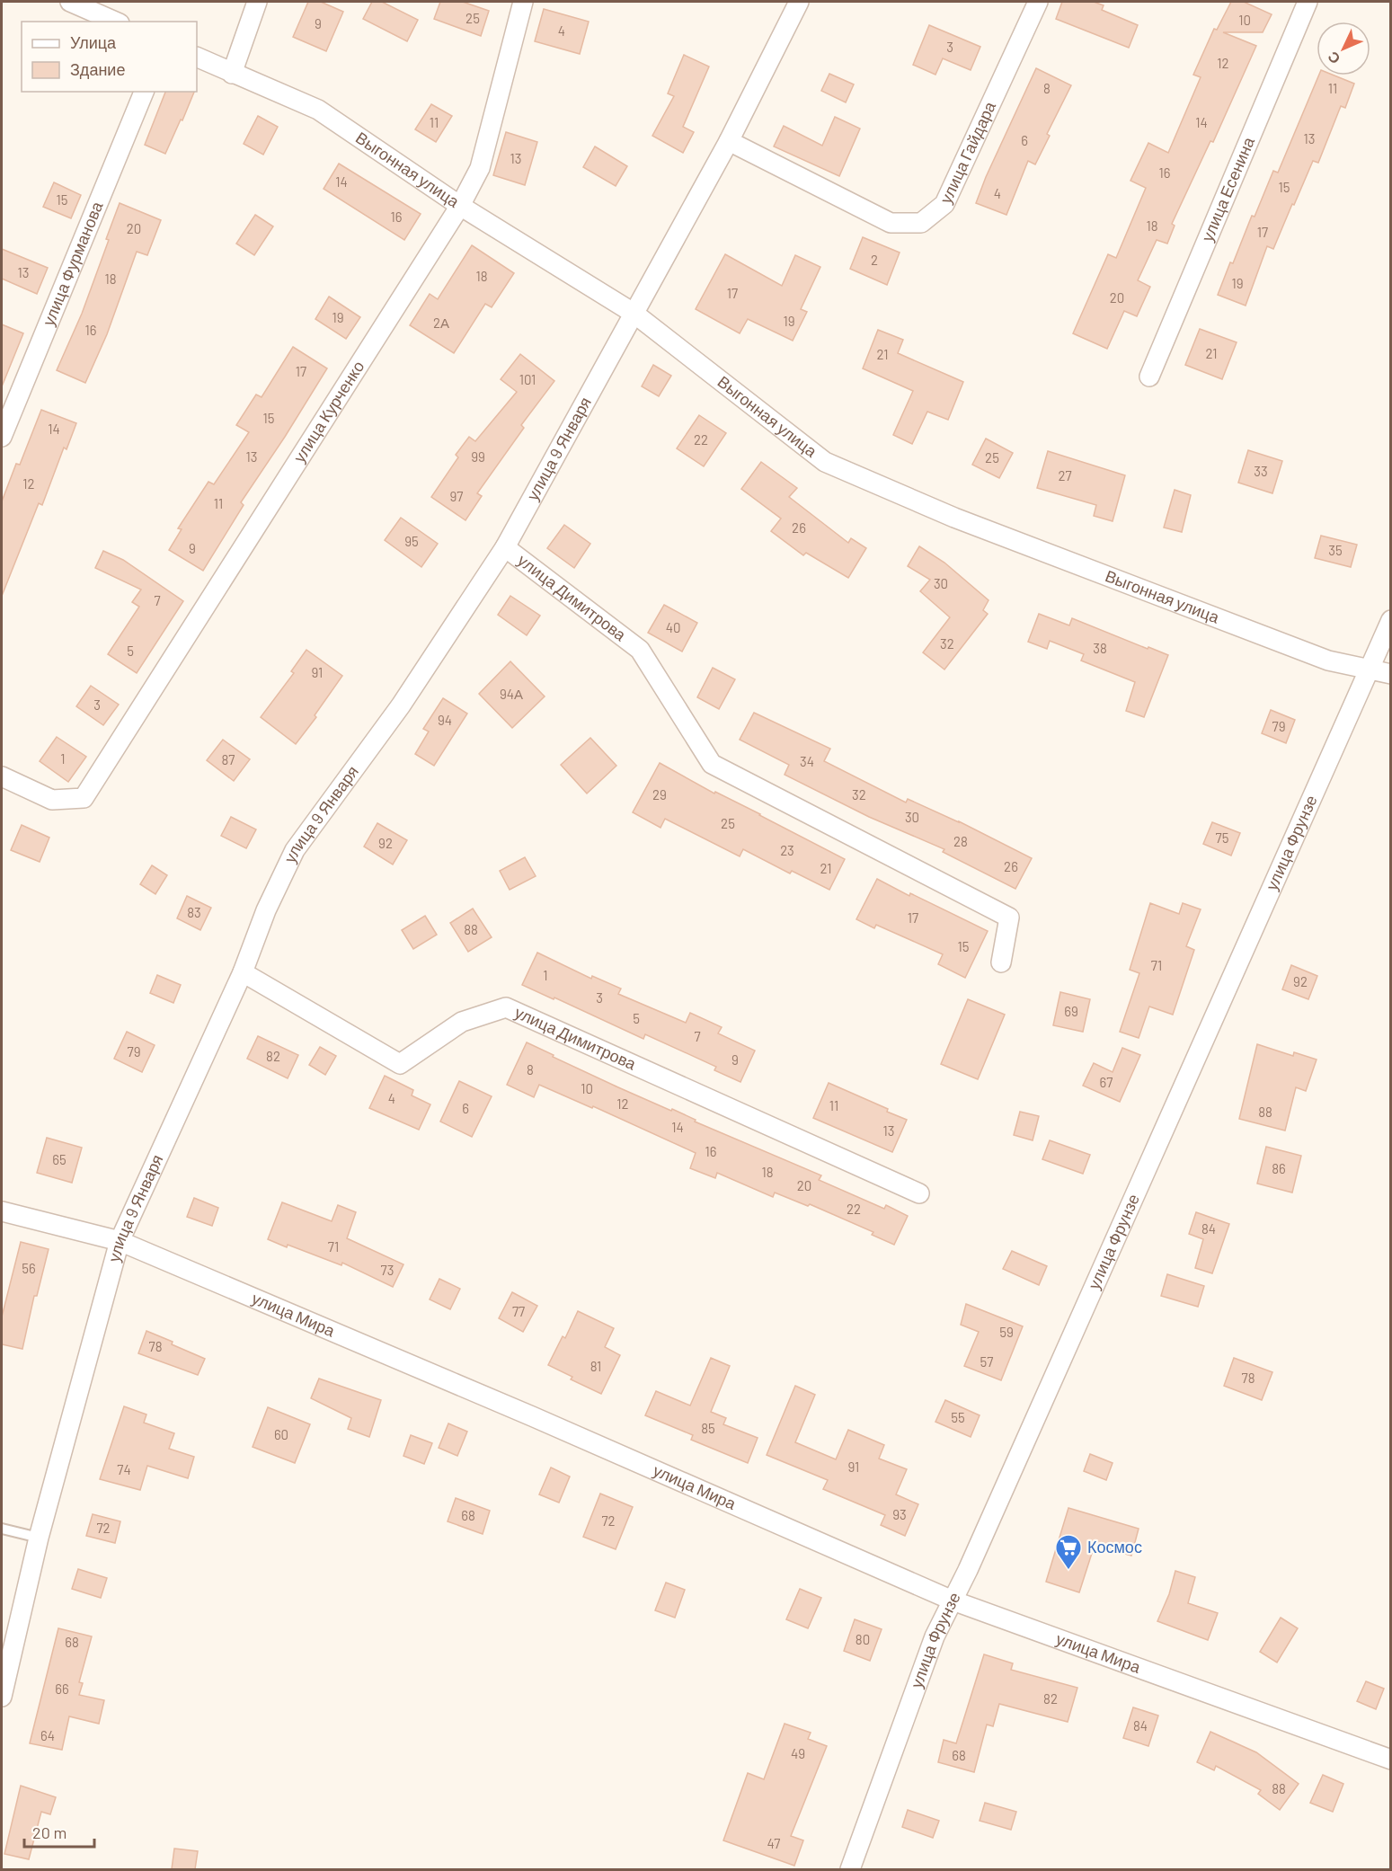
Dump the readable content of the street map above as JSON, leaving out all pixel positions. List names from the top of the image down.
{
  "streets": {
    "street": [
      "улица Гайдара",
      "Выгонная улица",
      "улица Есенина",
      "улица Фурманова",
      "улица Курченко",
      "улица 9 Января",
      "улица Димитрова",
      "улица Фрунзе",
      "улица Мира"
    ]
  },
  "crossings": [
    ["улица Гайдара", "улица 9 Января"],
    ["Выгонная улица", "улица Курченко"],
    ["Выгонная улица", "улица 9 Января"],
    ["Выгонная улица", "улица Фрунзе"],
    ["улица 9 Января", "улица Димитрова"],
    ["улица 9 Января", "улица Мира"],
    ["улица Фрунзе", "улица Мира"]
  ],
  "places": {
    "supermarket": ["Космос"]
  },
  "house_numbers": [
    "25",
    "10",
    "9",
    "4",
    "3",
    "12",
    "8",
    "11",
    "11",
    "14",
    "13",
    "6",
    "13",
    "16",
    "14",
    "15",
    "4",
    "15",
    "16",
    "18",
    "20",
    "17",
    "2",
    "13",
    "18",
    "18",
    "19",
    "17",
    "20",
    "19",
    "19",
    "2А",
    "16",
    "21",
    "21",
    "17",
    "101",
    "15",
    "14",
    "22",
    "13",
    "99",
    "25",
    "33",
    "27",
    "12",
    "97",
    "11",
    "26",
    "95",
    "9",
    "35",
    "30",
    "7",
    "40",
    "32",
    "38",
    "5",
    "91",
    "94А",
    "3",
    "94",
    "79",
    "1",
    "87",
    "34",
    "29",
    "32",
    "30",
    "25",
    "75",
    "28",
    "92",
    "23",
    "26",
    "21",
    "83",
    "17",
    "88",
    "15",
    "71",
    "1",
    "92",
    "3",
    "69",
    "5",
    "7",
    "79",
    "82",
    "9",
    "8",
    "67",
    "10",
    "4",
    "12",
    "11",
    "6",
    "88",
    "14",
    "13",
    "16",
    "65",
    "86",
    "18",
    "20",
    "22",
    "84",
    "71",
    "56",
    "73",
    "77",
    "59",
    "78",
    "57",
    "81",
    "78",
    "55",
    "85",
    "60",
    "91",
    "74",
    "93",
    "68",
    "72",
    "72",
    "80",
    "68",
    "66",
    "82",
    "84",
    "64",
    "49",
    "68",
    "88",
    "47"
  ],
  "legend": ["Улица", "Здание"],
  "scale_bar": "20 m",
  "north": "bottom left"
}
